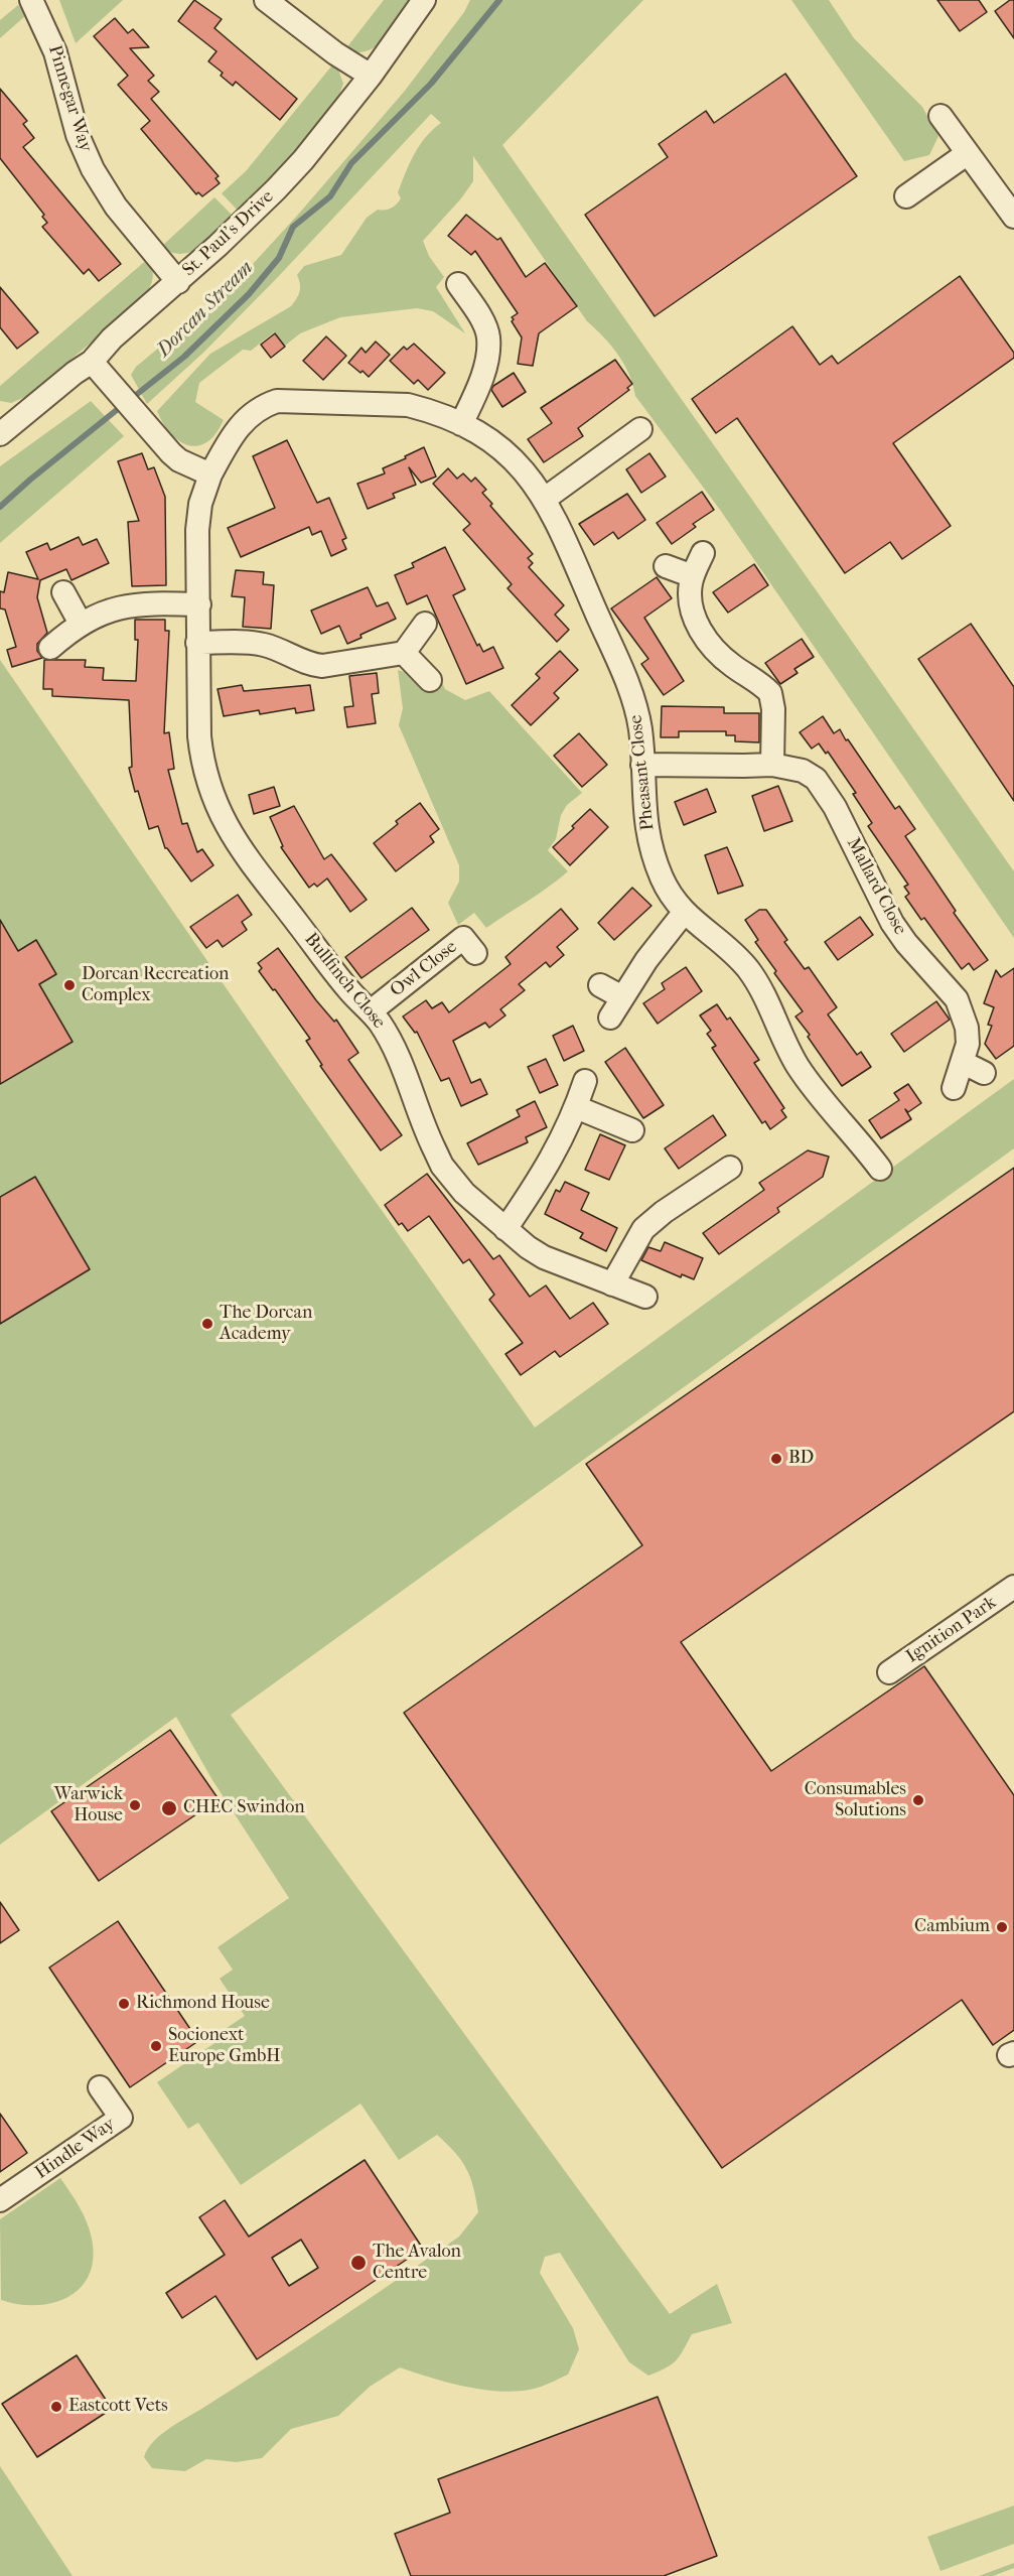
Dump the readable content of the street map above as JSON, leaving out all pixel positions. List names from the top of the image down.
{
  "streets": {
    "street": [
      "Pinnegar Way",
      "St. Paul's Drive",
      "Pheasant Close",
      "Mallard Close",
      "Owl Close",
      "Bullfinch Close",
      "Ignition Park",
      "Hindle Way"
    ]
  },
  "crossings": [
    ["Pinnegar Way", "St. Paul's Drive"],
    ["Pheasant Close", "Mallard Close"],
    ["Pheasant Close", "Bullfinch Close"],
    ["Owl Close", "Bullfinch Close"]
  ],
  "water": ["Dorcan Stream"],
  "places": [
    "Dorcan Recreation Complex",
    "The Dorcan Academy",
    "BD",
    "Consumables Solutions",
    "Warwick House",
    "CHEC Swindon",
    "Cambium",
    "Richmond House",
    "Socionext Europe GmbH",
    "The Avalon Centre",
    "Eastcott Vets"
  ]
}
